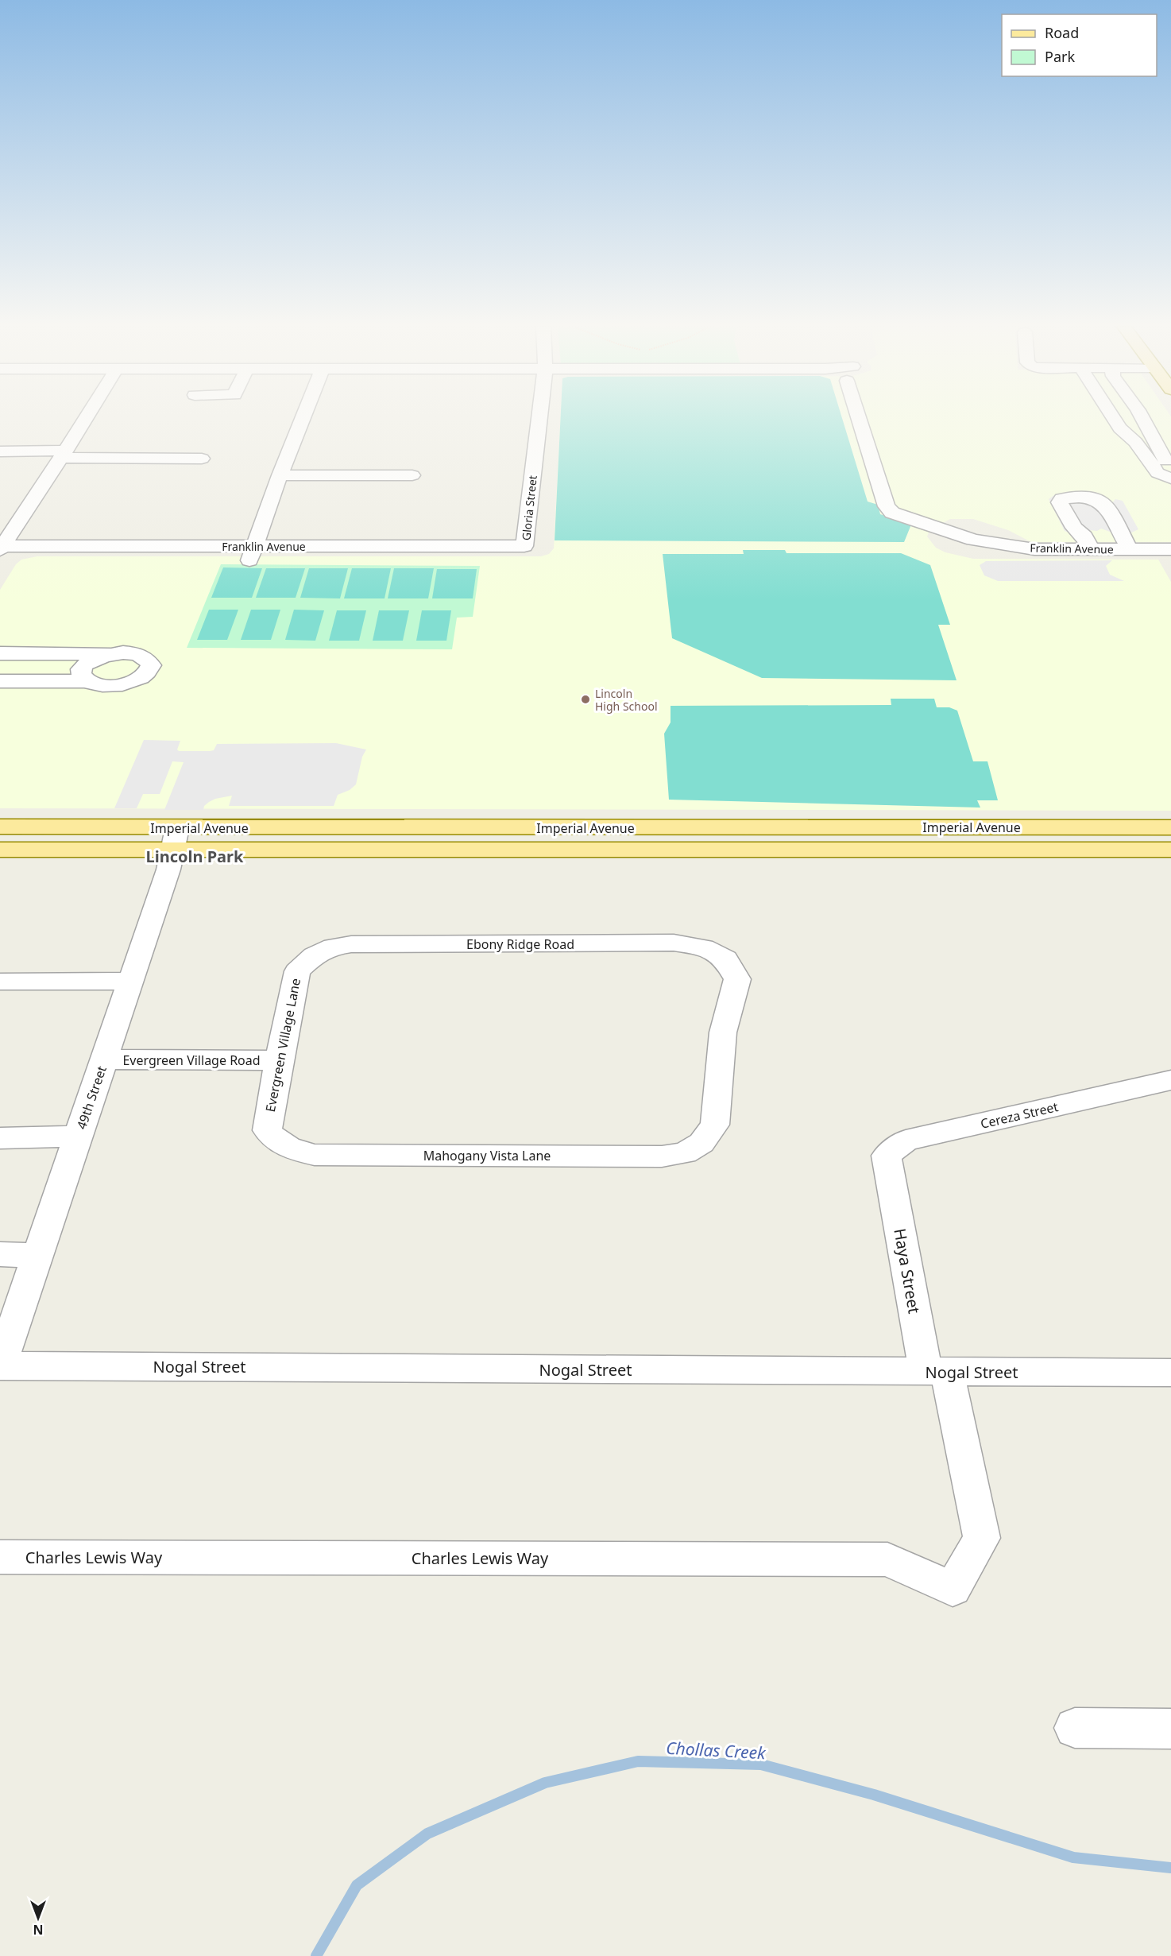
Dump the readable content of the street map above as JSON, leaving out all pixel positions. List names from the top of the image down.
{
  "streets": {
    "main road": ["Imperial Avenue"],
    "street": [
      "Gloria Street",
      "Franklin Avenue",
      "Ebony Ridge Road",
      "Evergreen Village Lane",
      "Evergreen Village Road",
      "49th Street",
      "Cereza Street",
      "Mahogany Vista Lane",
      "Haya Street",
      "Nogal Street",
      "Charles Lewis Way"
    ]
  },
  "crossings": [
    ["Gloria Street", "Franklin Avenue"],
    ["Imperial Avenue", "49th Street"],
    ["Ebony Ridge Road", "Evergreen Village Lane"],
    ["Ebony Ridge Road", "Mahogany Vista Lane"],
    ["Evergreen Village Lane", "Evergreen Village Road"],
    ["Evergreen Village Lane", "Mahogany Vista Lane"],
    ["Evergreen Village Road", "49th Street"],
    ["49th Street", "Nogal Street"],
    ["Cereza Street", "Haya Street"],
    ["Haya Street", "Nogal Street"],
    ["Haya Street", "Charles Lewis Way"]
  ],
  "districts": ["Lincoln Park"],
  "water": ["Chollas Creek"],
  "places": ["Lincoln High School"],
  "legend": ["Road", "Park"],
  "north": "bottom"
}
